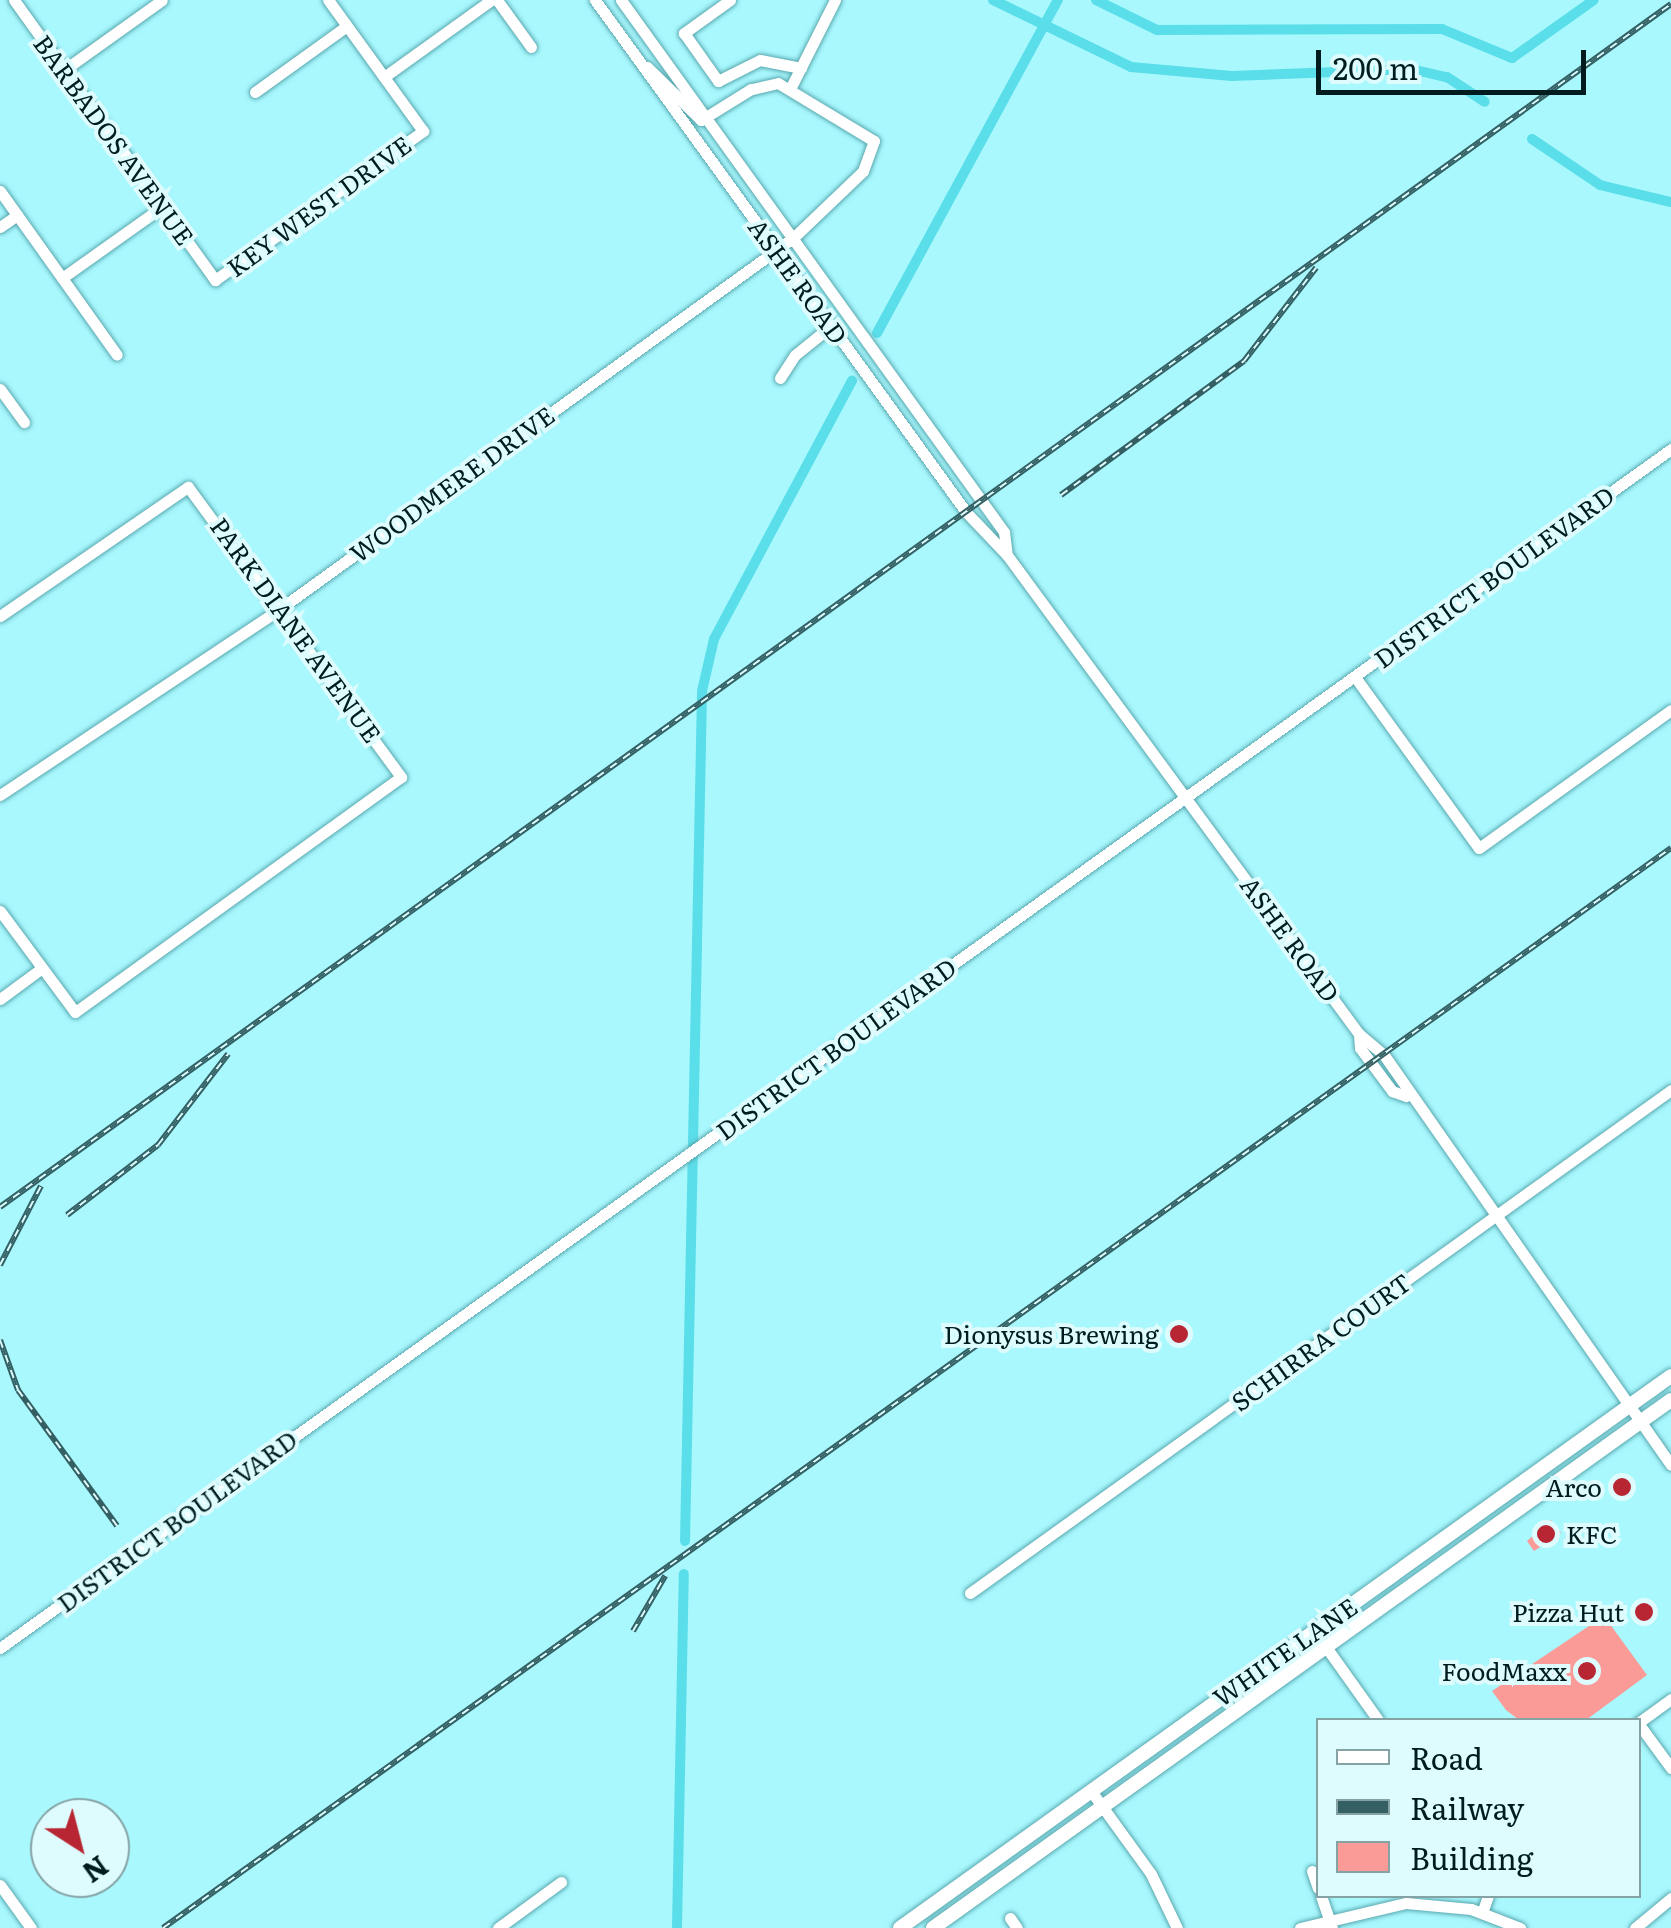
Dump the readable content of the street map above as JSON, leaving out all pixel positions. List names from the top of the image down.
{
  "streets": {
    "main road": ["WHITE LANE"],
    "street": [
      "BARBADOS AVENUE",
      "KEY WEST DRIVE",
      "ASHE ROAD",
      "WOODMERE DRIVE",
      "DISTRICT BOULEVARD",
      "PARK DIANE AVENUE",
      "SCHIRRA COURT"
    ]
  },
  "crossings": [
    ["BARBADOS AVENUE", "KEY WEST DRIVE"],
    ["ASHE ROAD", "WOODMERE DRIVE"],
    ["ASHE ROAD", "DISTRICT BOULEVARD"],
    ["ASHE ROAD", "SCHIRRA COURT"],
    ["ASHE ROAD", "WHITE LANE"],
    ["WOODMERE DRIVE", "PARK DIANE AVENUE"]
  ],
  "places": [
    "Dionysus Brewing",
    "Arco",
    "KFC",
    "Pizza Hut",
    "FoodMaxx"
  ],
  "legend": ["Road", "Railway", "Building"],
  "scale_bar": "200 m",
  "north": "bottom right"
}
